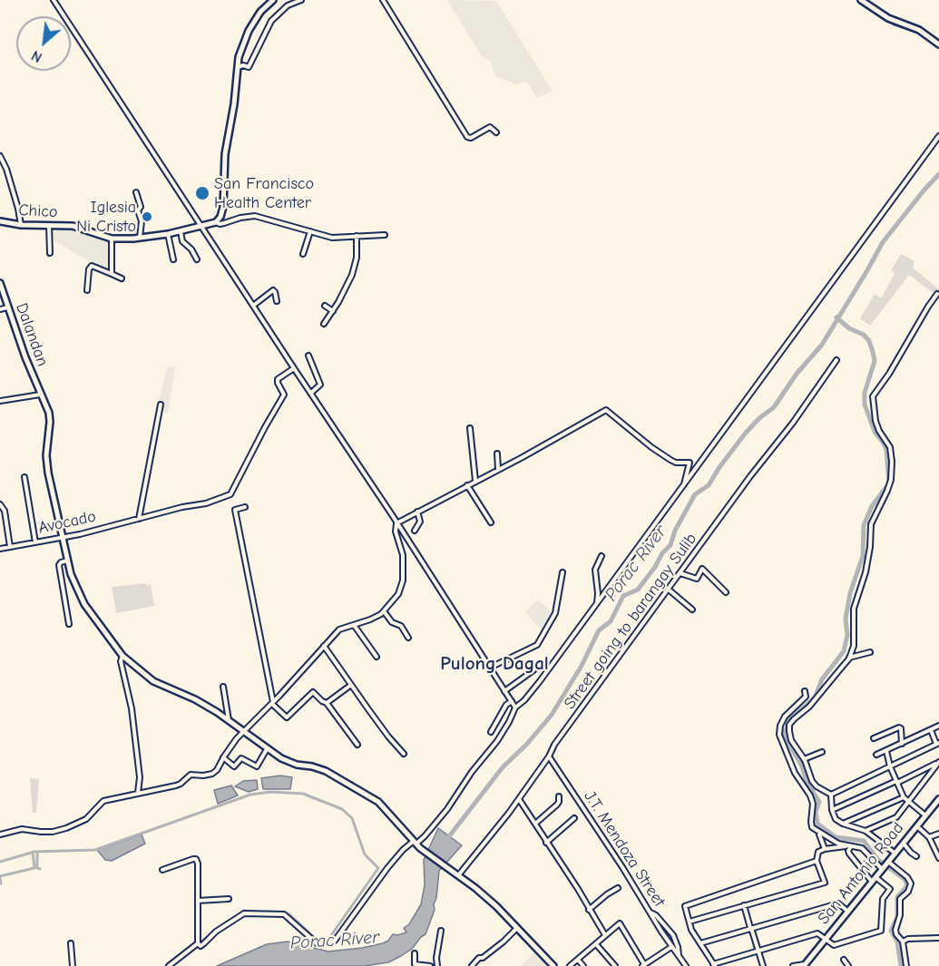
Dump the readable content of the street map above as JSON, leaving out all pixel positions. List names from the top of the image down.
{
  "streets": {
    "street": [
      "Chico",
      "Dalandan",
      "Avocado",
      "Street going to barangay Sulib",
      "J.T. Mendoza Street",
      "San Antonio Road"
    ]
  },
  "crossings": [
    ["Dalandan", "Avocado"],
    ["Dalandan", "Street going to barangay Sulib"],
    ["Street going to barangay Sulib", "J.T. Mendoza Street"]
  ],
  "districts": ["Pulong Dagal"],
  "water": ["Porac River"],
  "places": ["San Francisco Health Center", "Iglesia Ni Cristo"],
  "north": "bottom left"
}
